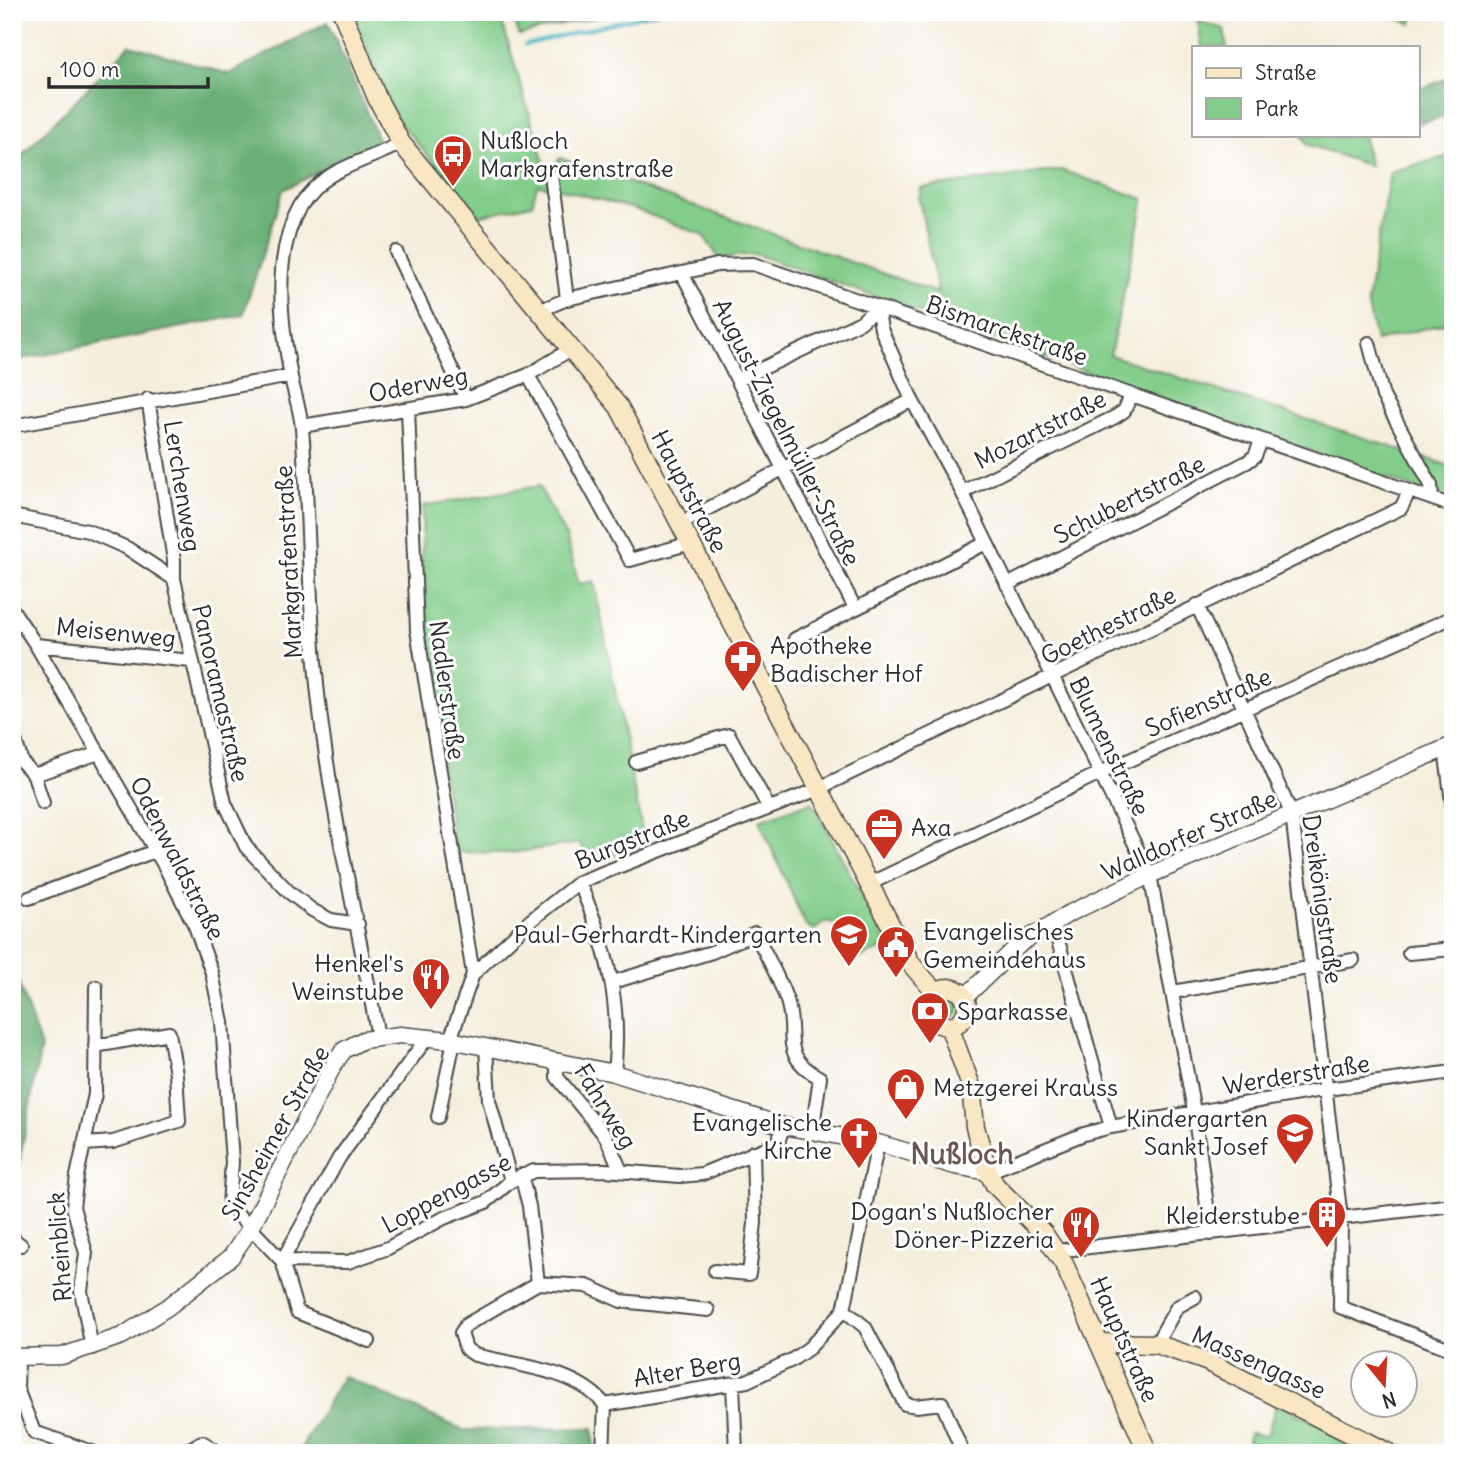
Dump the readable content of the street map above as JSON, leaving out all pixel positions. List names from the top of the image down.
{
  "streets": {
    "main road": ["Hauptstraße", "Massengasse"],
    "street": [
      "Bismarckstraße",
      "Oderweg",
      "Mozartstraße",
      "August-Ziegelmüller-Straße",
      "Lerchenweg",
      "Schubertstraße",
      "Markgrafenstraße",
      "Goethestraße",
      "Meisenweg",
      "Nadlerstraße",
      "Panoramastraße",
      "Sofienstraße",
      "Blumenstraße",
      "Walldorfer Straße",
      "Burgstraße",
      "Odenwaldstraße",
      "Dreikönigstraße",
      "Werderstraße",
      "Fahrweg",
      "Sinsheimer Straße",
      "Loppengasse",
      "Rheinblick",
      "Alter Berg"
    ]
  },
  "crossings": [
    ["Bismarckstraße", "Mozartstraße"],
    ["Bismarckstraße", "August-Ziegelmüller-Straße"],
    ["Bismarckstraße", "Hauptstraße"],
    ["Bismarckstraße", "Schubertstraße"],
    ["Bismarckstraße", "Goethestraße"],
    ["Bismarckstraße", "Blumenstraße"],
    ["Oderweg", "Hauptstraße"],
    ["Oderweg", "Markgrafenstraße"],
    ["Oderweg", "Nadlerstraße"],
    ["Mozartstraße", "Blumenstraße"],
    ["Lerchenweg", "Panoramastraße"],
    ["Hauptstraße", "Markgrafenstraße"],
    ["Hauptstraße", "Goethestraße"],
    ["Hauptstraße", "Sofienstraße"],
    ["Hauptstraße", "Walldorfer Straße"],
    ["Hauptstraße", "Burgstraße"],
    ["Hauptstraße", "Werderstraße"],
    ["Hauptstraße", "Sinsheimer Straße"],
    ["Hauptstraße", "Massengasse"],
    ["Schubertstraße", "Blumenstraße"],
    ["Markgrafenstraße", "Panoramastraße"],
    ["Markgrafenstraße", "Sinsheimer Straße"],
    ["Goethestraße", "Blumenstraße"],
    ["Goethestraße", "Burgstraße"],
    ["Goethestraße", "Dreikönigstraße"],
    ["Meisenweg", "Panoramastraße"],
    ["Meisenweg", "Odenwaldstraße"],
    ["Nadlerstraße", "Burgstraße"],
    ["Sofienstraße", "Blumenstraße"],
    ["Sofienstraße", "Dreikönigstraße"],
    ["Blumenstraße", "Walldorfer Straße"],
    ["Blumenstraße", "Werderstraße"],
    ["Walldorfer Straße", "Dreikönigstraße"],
    ["Burgstraße", "Sinsheimer Straße"],
    ["Odenwaldstraße", "Sinsheimer Straße"],
    ["Dreikönigstraße", "Werderstraße"],
    ["Werderstraße", "Sinsheimer Straße"],
    ["Fahrweg", "Sinsheimer Straße"],
    ["Fahrweg", "Loppengasse"],
    ["Sinsheimer Straße", "Loppengasse"],
    ["Sinsheimer Straße", "Rheinblick"]
  ],
  "districts": ["Nußloch"],
  "places": {
    "bus stop": ["Nußloch Markgrafenstraße"],
    "pharmacy": ["Apotheke Badischer Hof"],
    "office": ["Axa"],
    "school or university": ["Paul-Gerhardt-Kindergarten", "Kindergarten Sankt Josef"],
    "public building": ["Evangelisches Gemeindehaus"],
    "restaurant": ["Henkel's Weinstube", "Dogan's Nußlocher Döner-Pizzeria"],
    "bank": ["Sparkasse"],
    "shop": ["Metzgerei Krauss"],
    "church": ["Evangelische Kirche"],
    "building": ["Kleiderstube"]
  },
  "legend": ["Straße", "Park"],
  "scale_bar": "100 m",
  "north": "bottom"
}
